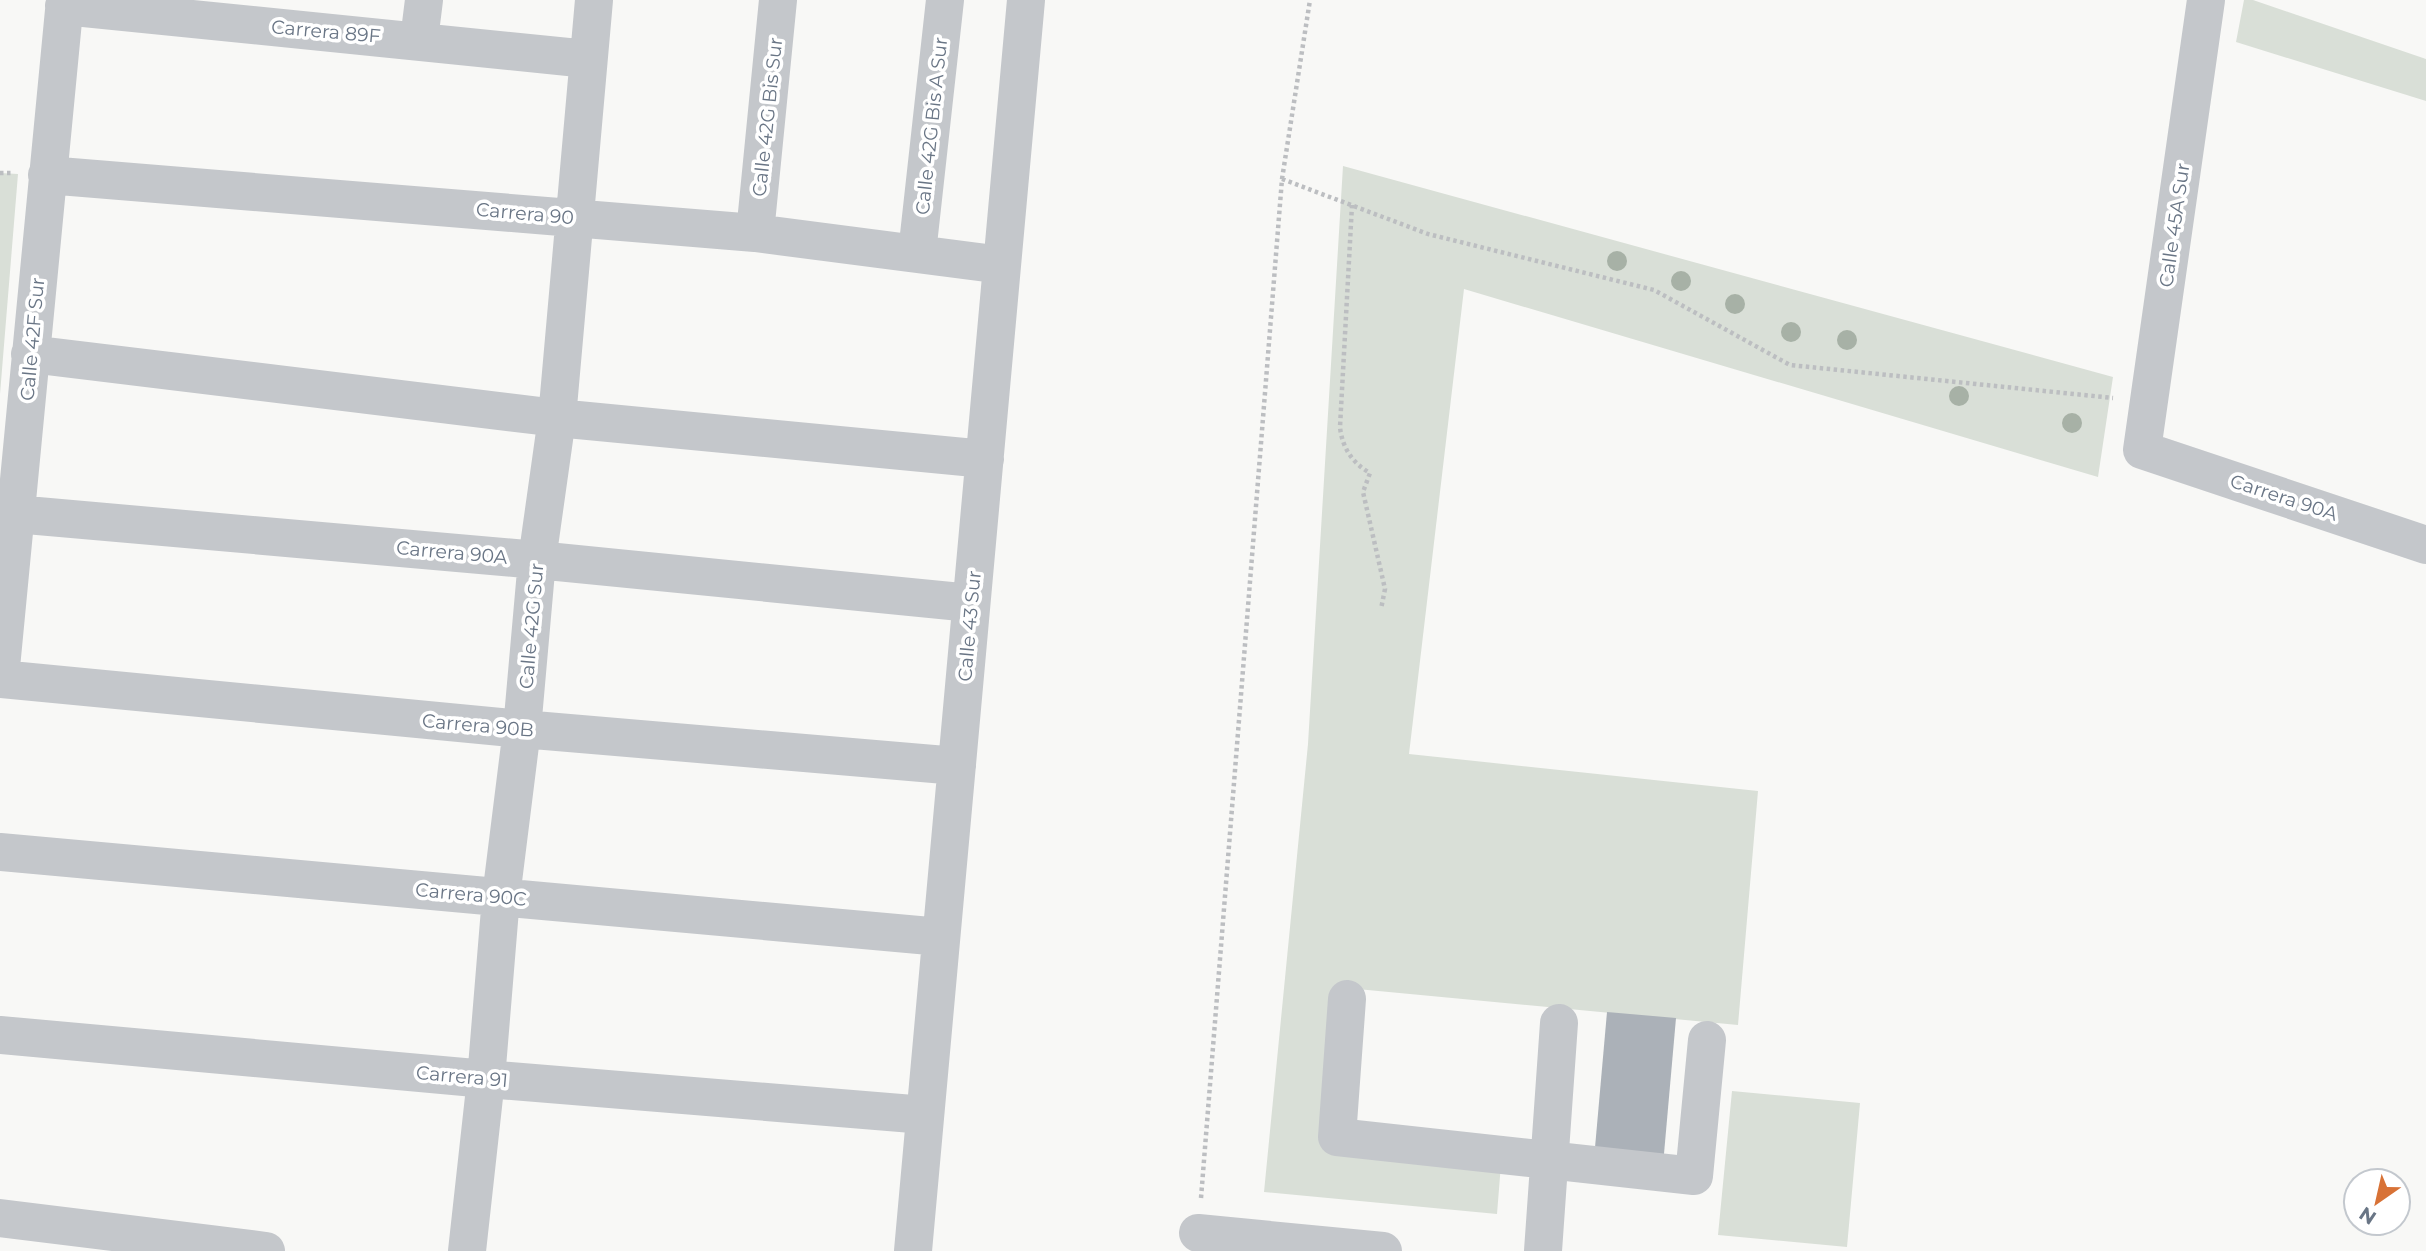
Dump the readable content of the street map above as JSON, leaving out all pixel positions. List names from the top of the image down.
{
  "streets": {
    "street": [
      "Carrera 89F",
      "Calle 42G Bis Sur",
      "Calle 42G Bis A Sur",
      "Carrera 90",
      "Calle 45A Sur",
      "Calle 42F Sur",
      "Carrera 90A",
      "Calle 42G Sur",
      "Calle 43 Sur",
      "Carrera 90B",
      "Carrera 90C",
      "Carrera 91"
    ]
  },
  "crossings": [
    ["Carrera 89F", "Calle 42F Sur"],
    ["Carrera 89F", "Calle 42G Sur"],
    ["Calle 42G Bis Sur", "Carrera 90"],
    ["Calle 42G Bis A Sur", "Carrera 90"],
    ["Carrera 90", "Calle 42F Sur"],
    ["Carrera 90", "Calle 42G Sur"],
    ["Carrera 90", "Calle 43 Sur"],
    ["Calle 45A Sur", "Carrera 90A"],
    ["Calle 42F Sur", "Carrera 90A"],
    ["Calle 42F Sur", "Carrera 90B"],
    ["Carrera 90A", "Calle 42G Sur"],
    ["Carrera 90A", "Calle 43 Sur"],
    ["Calle 42G Sur", "Carrera 90B"],
    ["Calle 42G Sur", "Carrera 90C"],
    ["Calle 42G Sur", "Carrera 91"],
    ["Calle 43 Sur", "Carrera 90B"],
    ["Calle 43 Sur", "Carrera 90C"],
    ["Calle 43 Sur", "Carrera 91"]
  ],
  "north": "bottom left"
}
